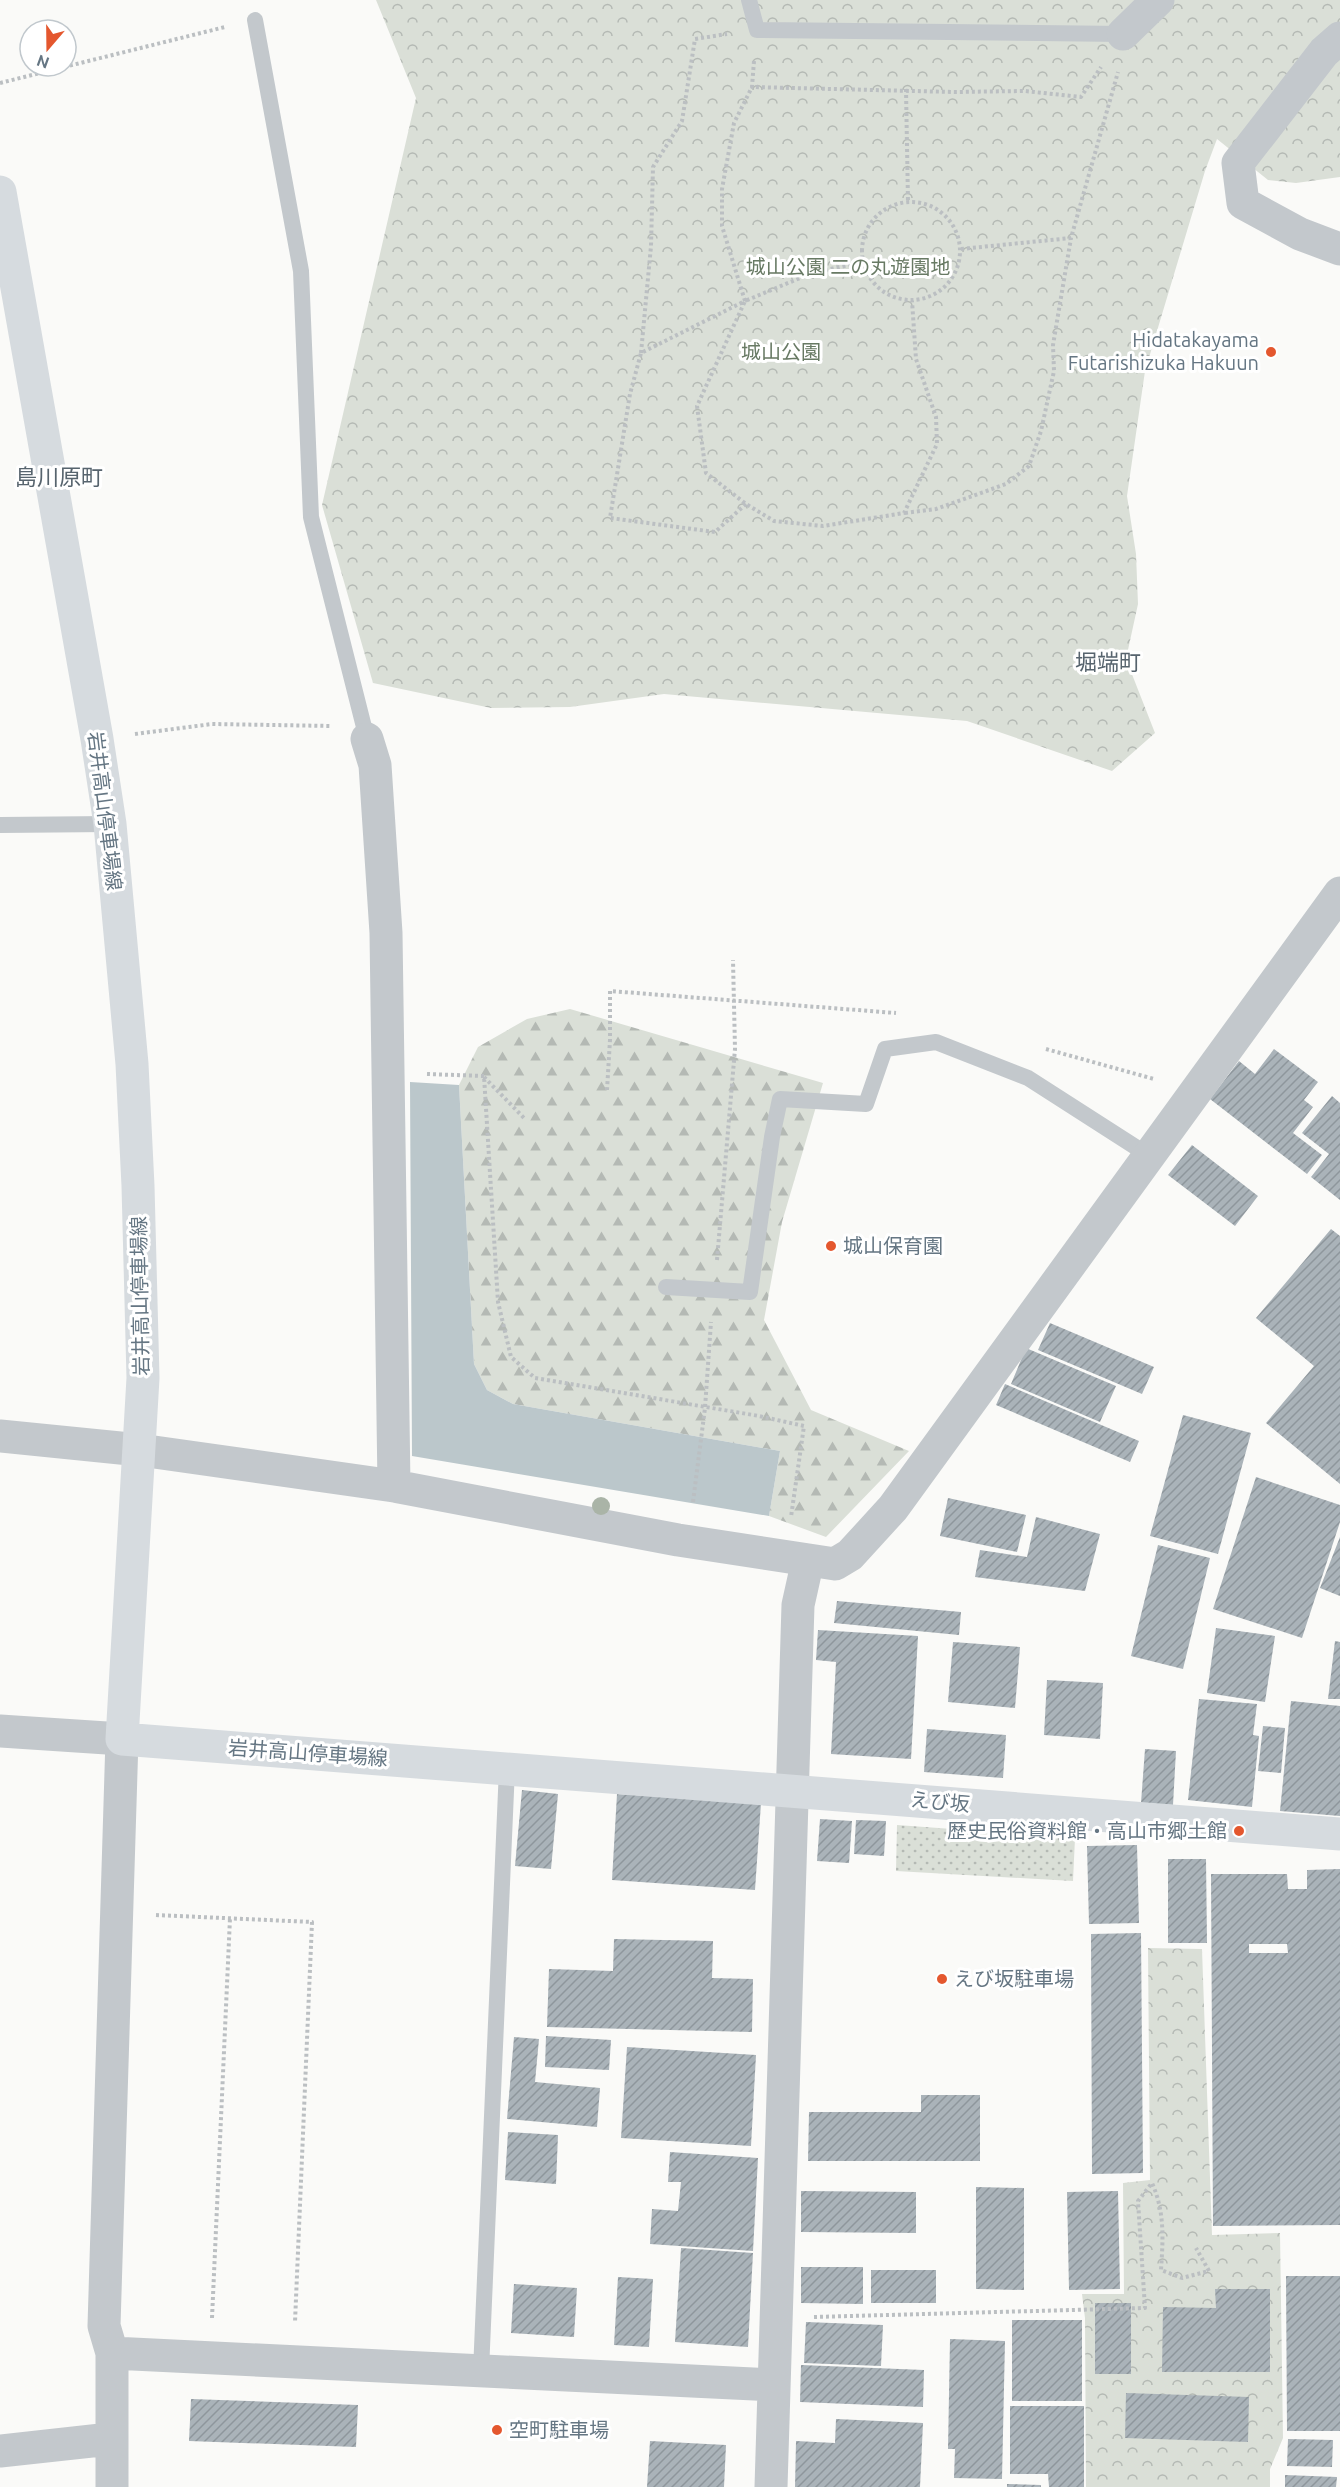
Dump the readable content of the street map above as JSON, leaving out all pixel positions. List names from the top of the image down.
{
  "streets": {
    "main road": ["岩井高山停車場線", "えび坂"]
  },
  "crossings": [
    ["岩井高山停車場線", "えび坂"]
  ],
  "districts": ["島川原町", "堀端町"],
  "parks": ["城山公園 二の丸遊園地", "城山公園"],
  "places": [
    "Hidatakayama Futarishizuka Hakuun",
    "城山保育園",
    "歴史民俗資料館・高山市郷土館",
    "えび坂駐車場",
    "空町駐車場"
  ],
  "north": "bottom"
}
